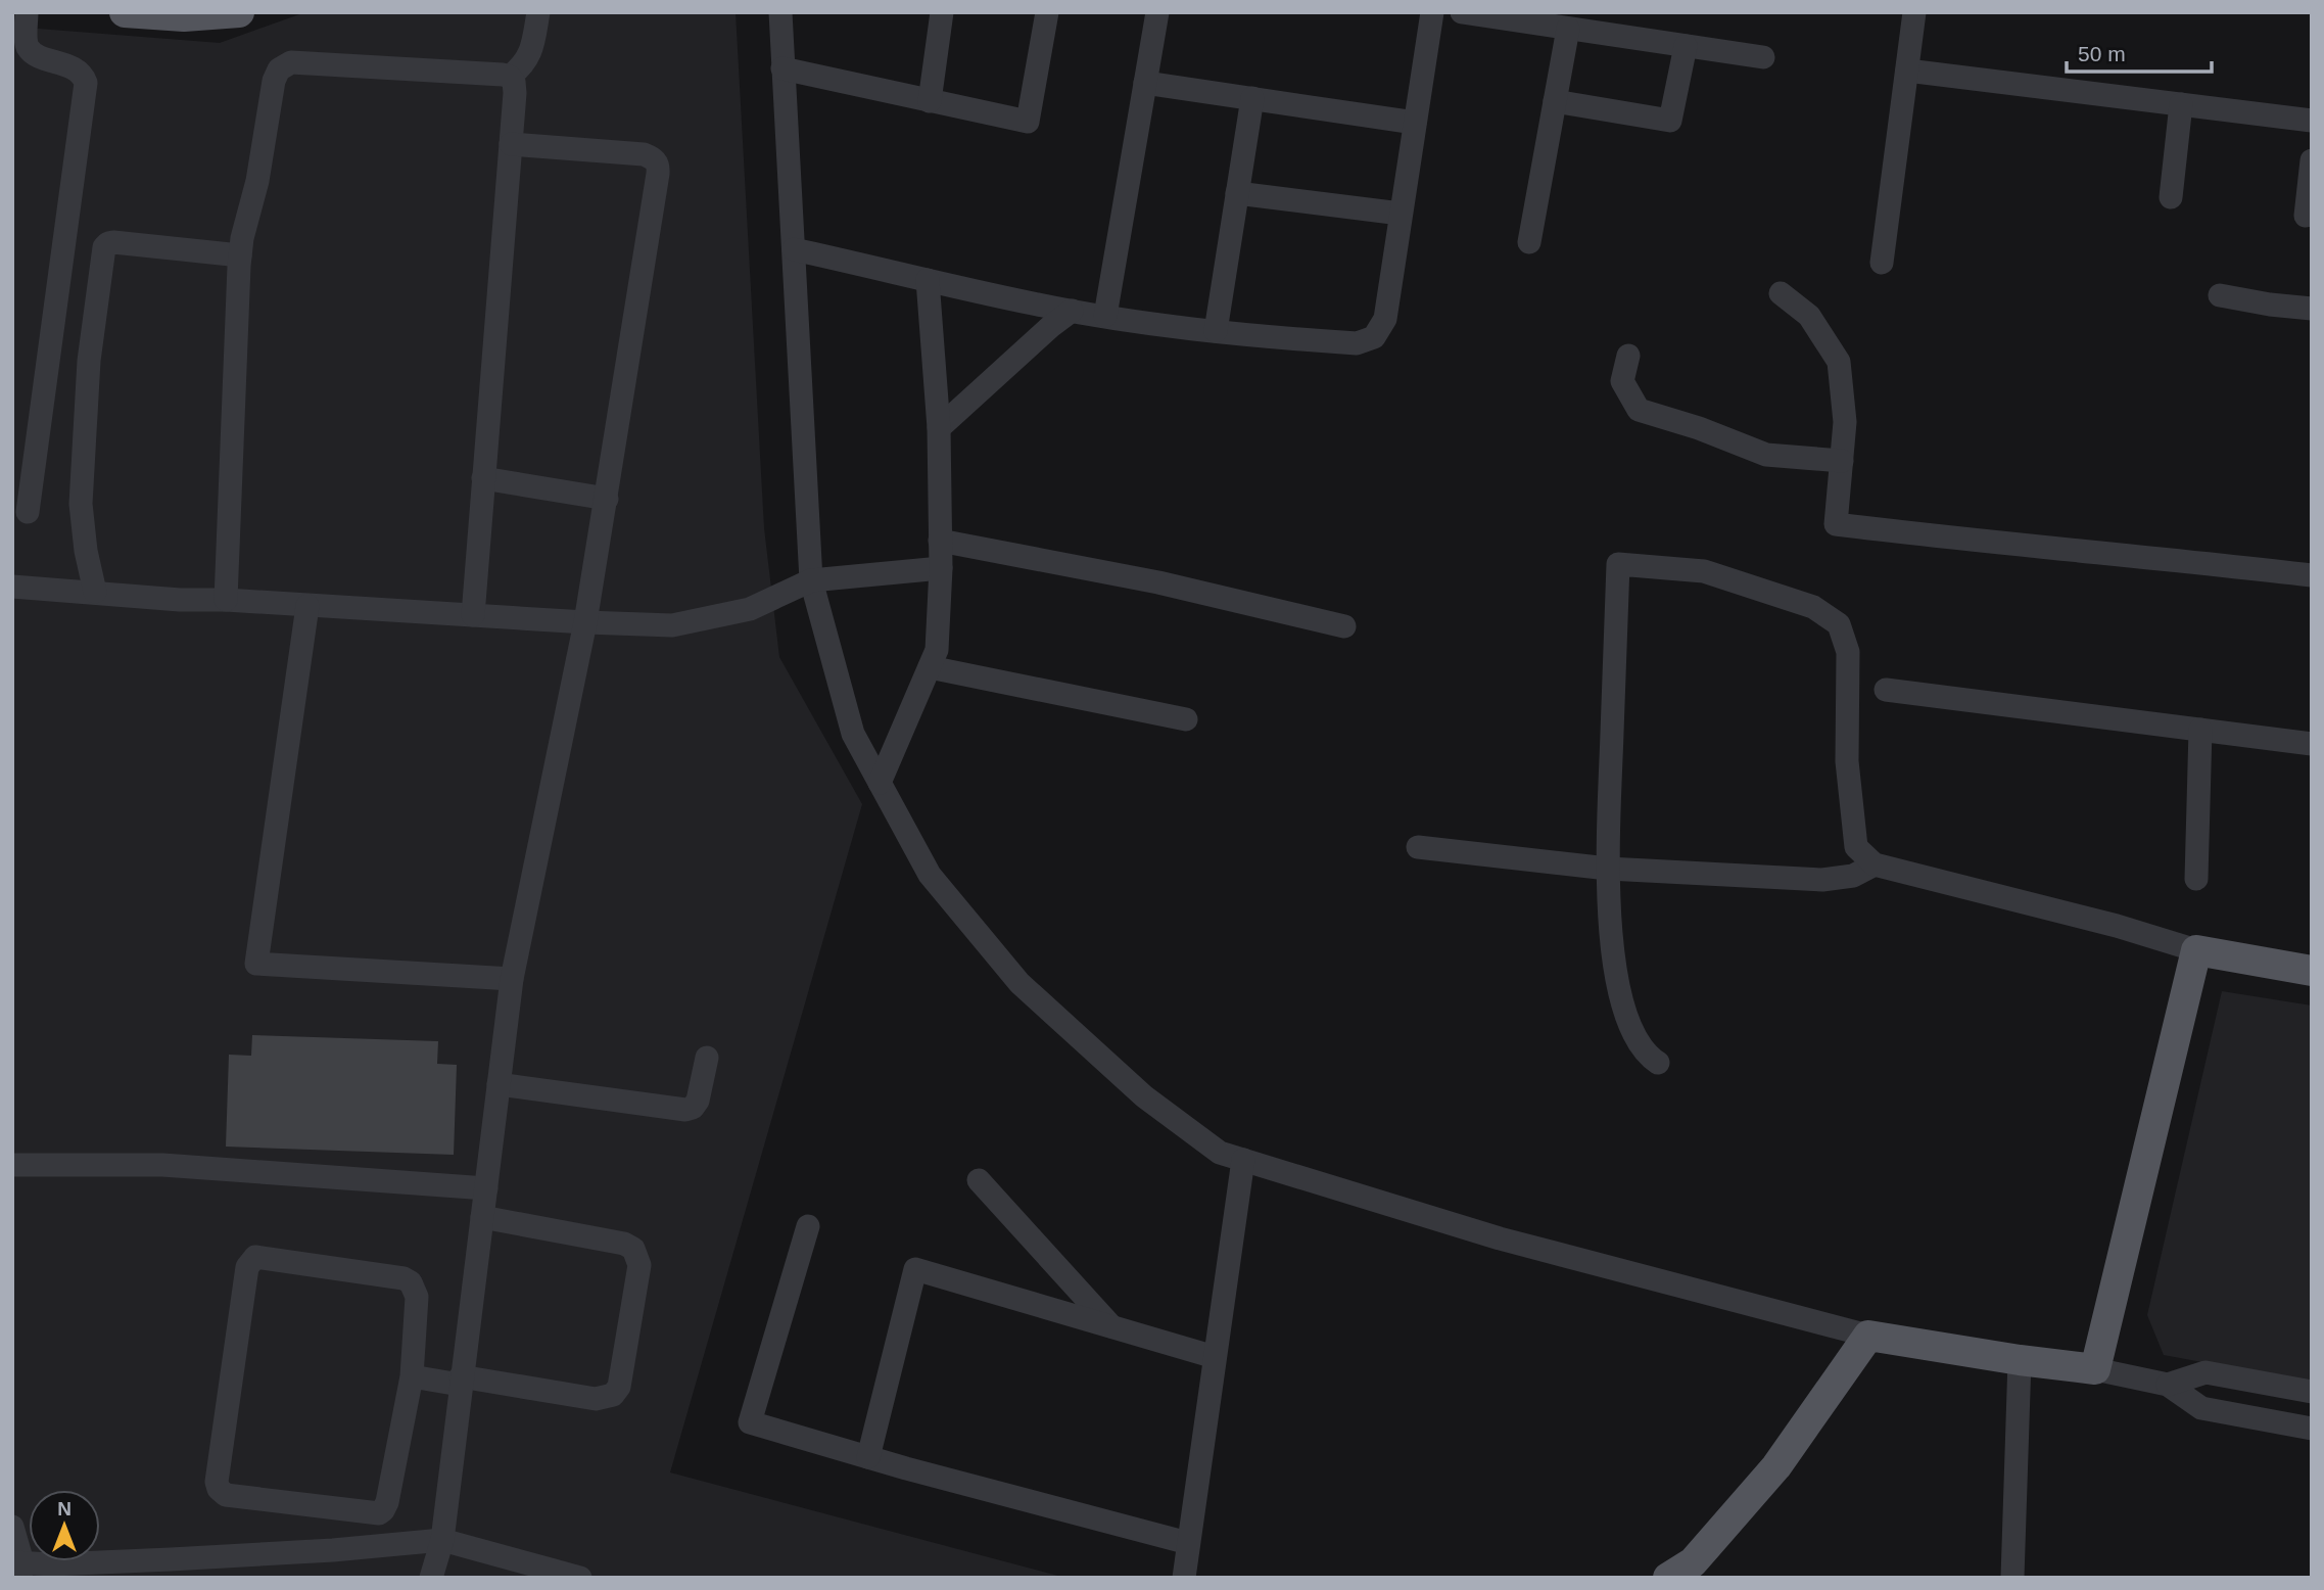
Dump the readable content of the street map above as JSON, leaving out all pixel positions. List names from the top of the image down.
{
  "scale_bar": "50 m",
  "north": "top"
}
